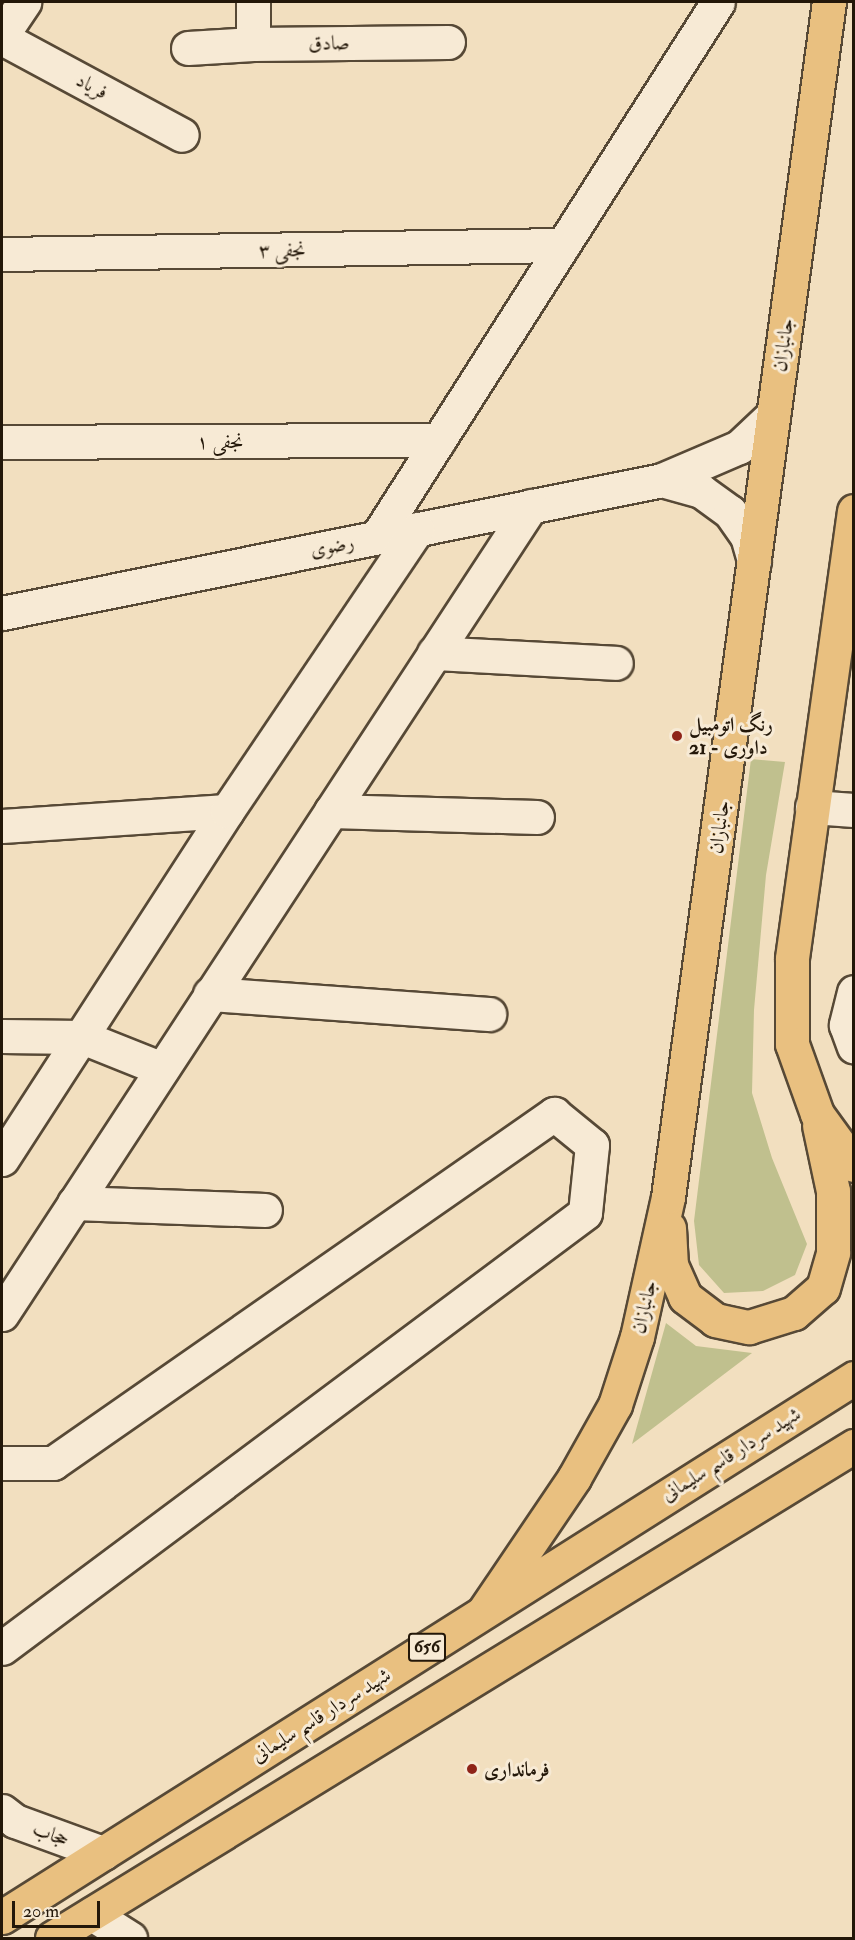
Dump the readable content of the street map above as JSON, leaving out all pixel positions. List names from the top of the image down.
{
  "streets": {
    "main road": ["جانبازان", "شهید سردار قاسم سلیمانی", "656"],
    "street": [
      "صادق",
      "فریاد",
      "نجفی ۳",
      "نجفی ۱",
      "رضوی",
      "حجاب"
    ]
  },
  "crossings": [
    ["جانبازان", "رضوی"],
    ["جانبازان", "شهید سردار قاسم سلیمانی"],
    ["شهید سردار قاسم سلیمانی", "حجاب"]
  ],
  "places": ["رنگ اتومبیل 21 - داوری", "فرمانداری"],
  "scale_bar": "20 m"
}
